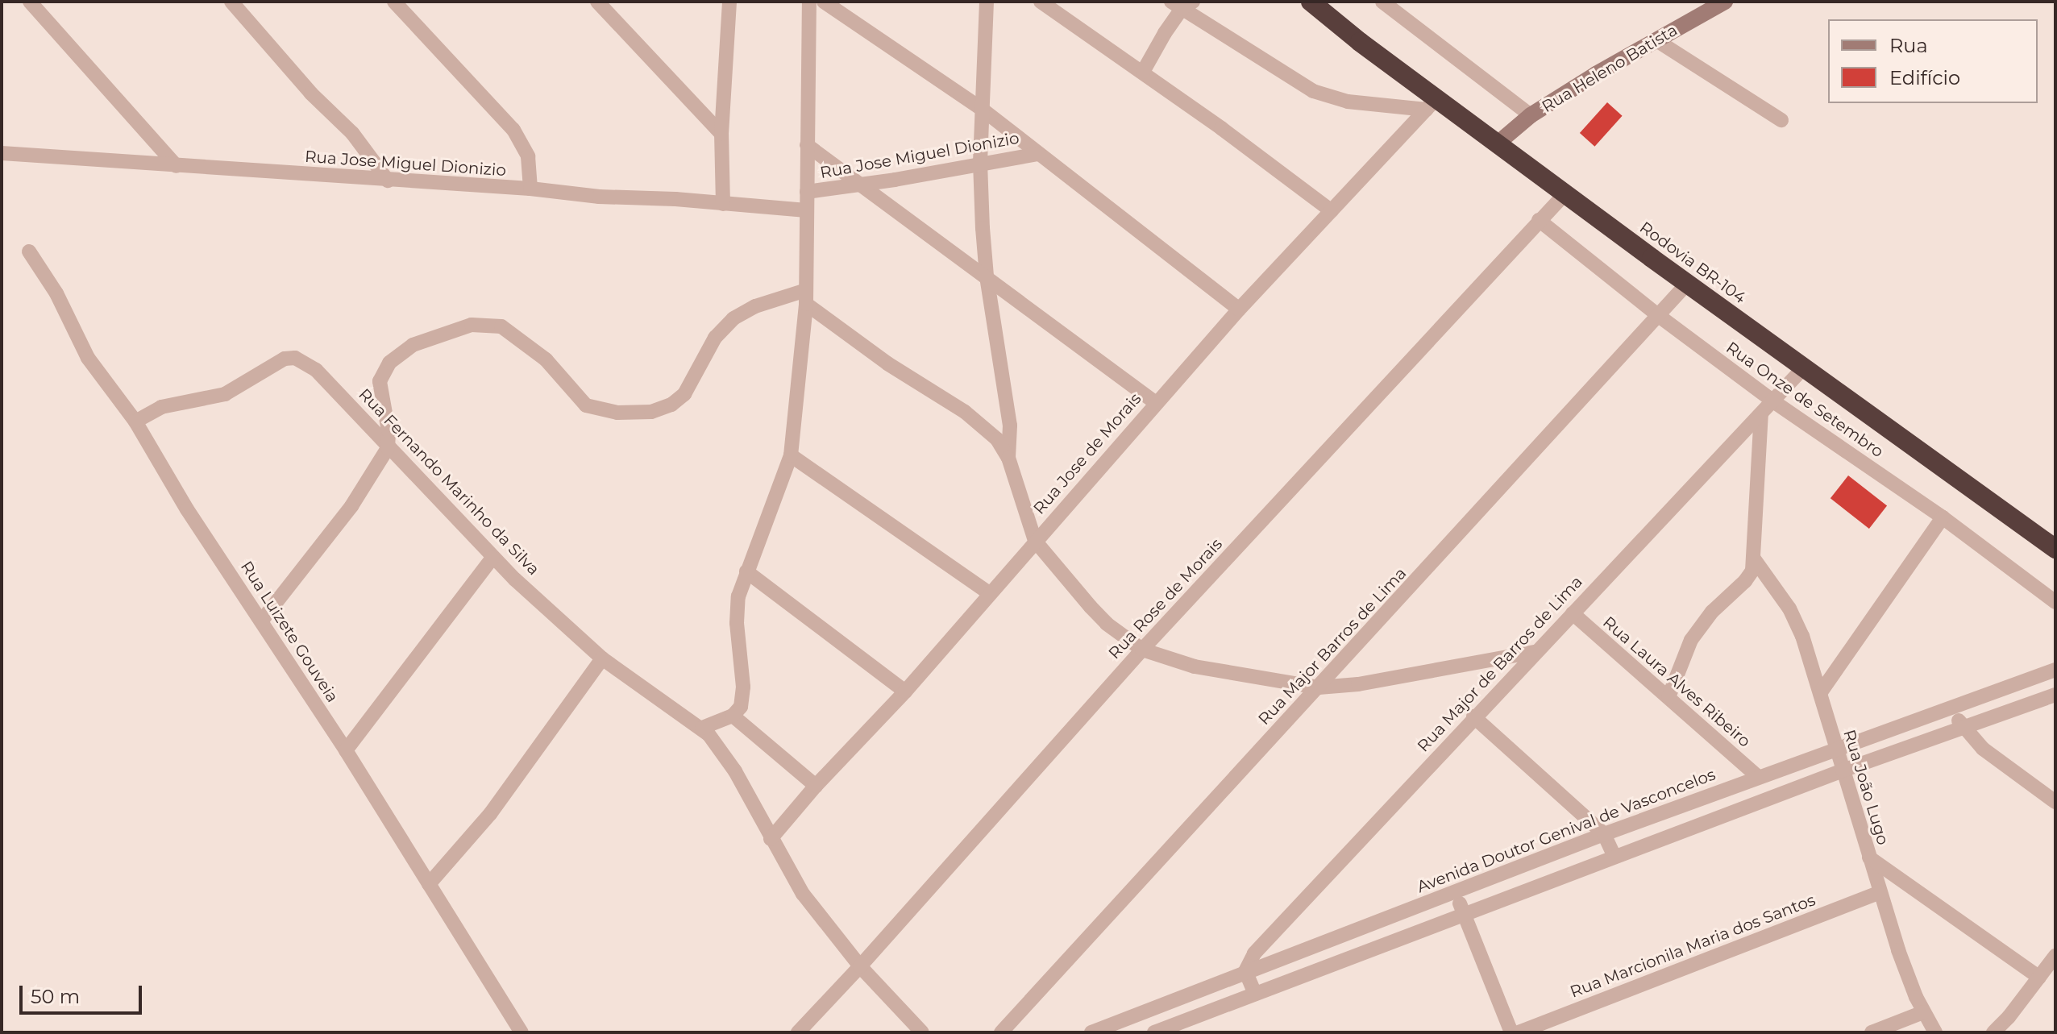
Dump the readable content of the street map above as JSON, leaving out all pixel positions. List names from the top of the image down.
{
  "streets": {
    "highway": ["Rodovia BR-104"],
    "street": [
      "Rua Heleno Batista",
      "Rua Jose Miguel Dionizio",
      "Rua Onze de Setembro",
      "Rua Jose de Morais",
      "Rua Fernando Marinho da Silva",
      "Rua Rose de Morais",
      "Rua Luizete Gouveia",
      "Rua Major Barros de Lima",
      "Rua Major de Barros de Lima",
      "Rua Laura Alves Ribeiro",
      "Rua João Lugo",
      "Avenida Doutor Genival de Vasconcelos",
      "Rua Marcionila Maria dos Santos"
    ]
  },
  "crossings": [
    ["Rua Heleno Batista", "Rodovia BR-104"],
    ["Rodovia BR-104", "Rua Jose de Morais"],
    ["Rodovia BR-104", "Rua Rose de Morais"],
    ["Rodovia BR-104", "Rua Major Barros de Lima"],
    ["Rodovia BR-104", "Rua Major de Barros de Lima"],
    ["Rua Onze de Setembro", "Rua Rose de Morais"],
    ["Rua Onze de Setembro", "Rua Major Barros de Lima"],
    ["Rua Onze de Setembro", "Rua Major de Barros de Lima"],
    ["Rua Jose de Morais", "Rua Fernando Marinho da Silva"],
    ["Rua Fernando Marinho da Silva", "Rua Rose de Morais"],
    ["Rua Fernando Marinho da Silva", "Rua Luizete Gouveia"],
    ["Rua Major de Barros de Lima", "Rua Laura Alves Ribeiro"],
    ["Rua Major de Barros de Lima", "Avenida Doutor Genival de Vasconcelos"],
    ["Rua Laura Alves Ribeiro", "Avenida Doutor Genival de Vasconcelos"],
    ["Rua João Lugo", "Avenida Doutor Genival de Vasconcelos"],
    ["Rua João Lugo", "Rua Marcionila Maria dos Santos"]
  ],
  "legend": ["Rua", "Edifício"],
  "scale_bar": "50 m"
}
